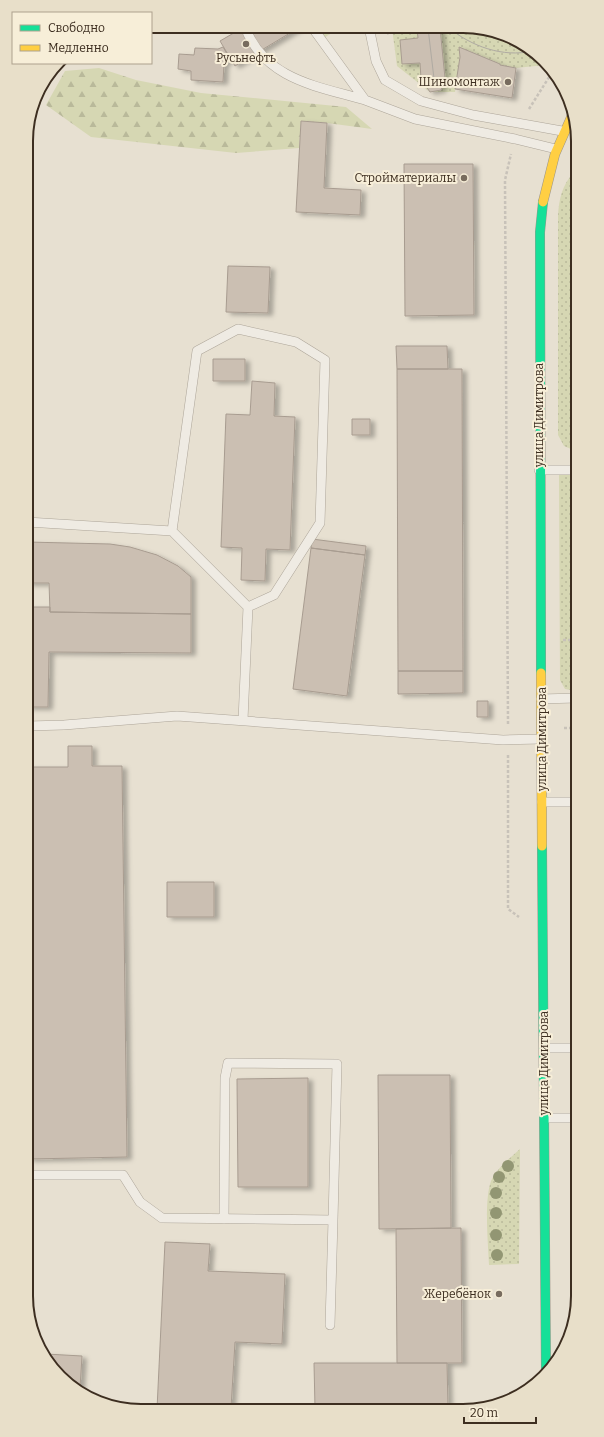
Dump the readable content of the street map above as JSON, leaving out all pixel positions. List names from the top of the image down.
{
  "streets": {
    "main road": ["улица Димитрова"]
  },
  "places": [
    "Русьнефть",
    "Шиномонтаж",
    "Стройматериалы",
    "Жеребёнок"
  ],
  "legend": ["Свободно", "Медленно"],
  "scale_bar": "20 m"
}
